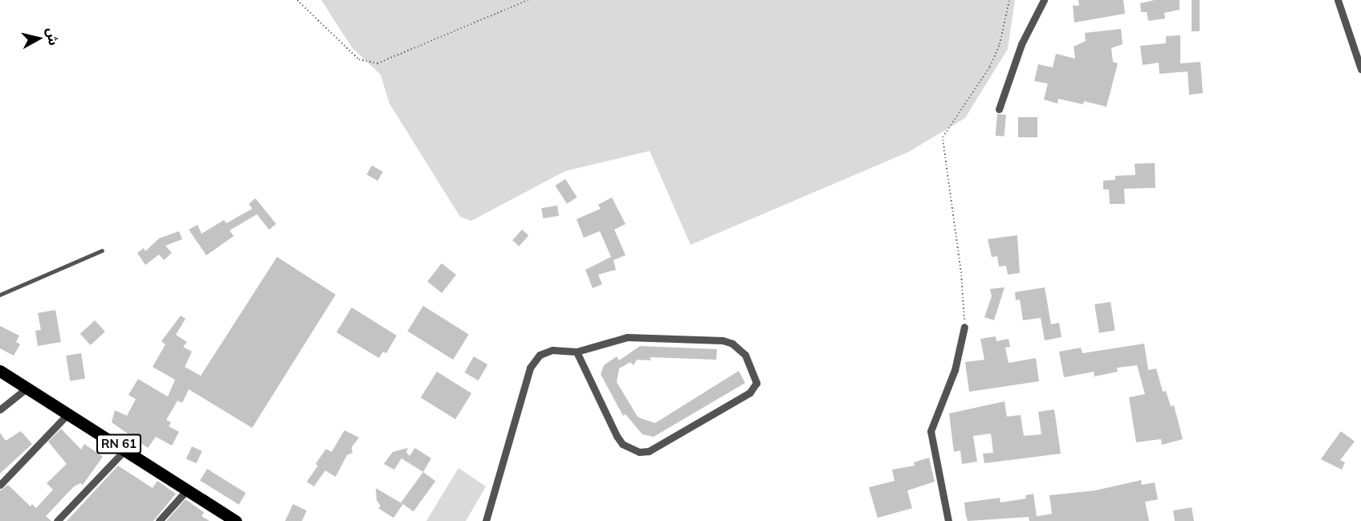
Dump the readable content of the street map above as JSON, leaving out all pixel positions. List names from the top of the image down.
{
  "streets": {
    "main road": ["RN 61"]
  },
  "north": "right"
}
